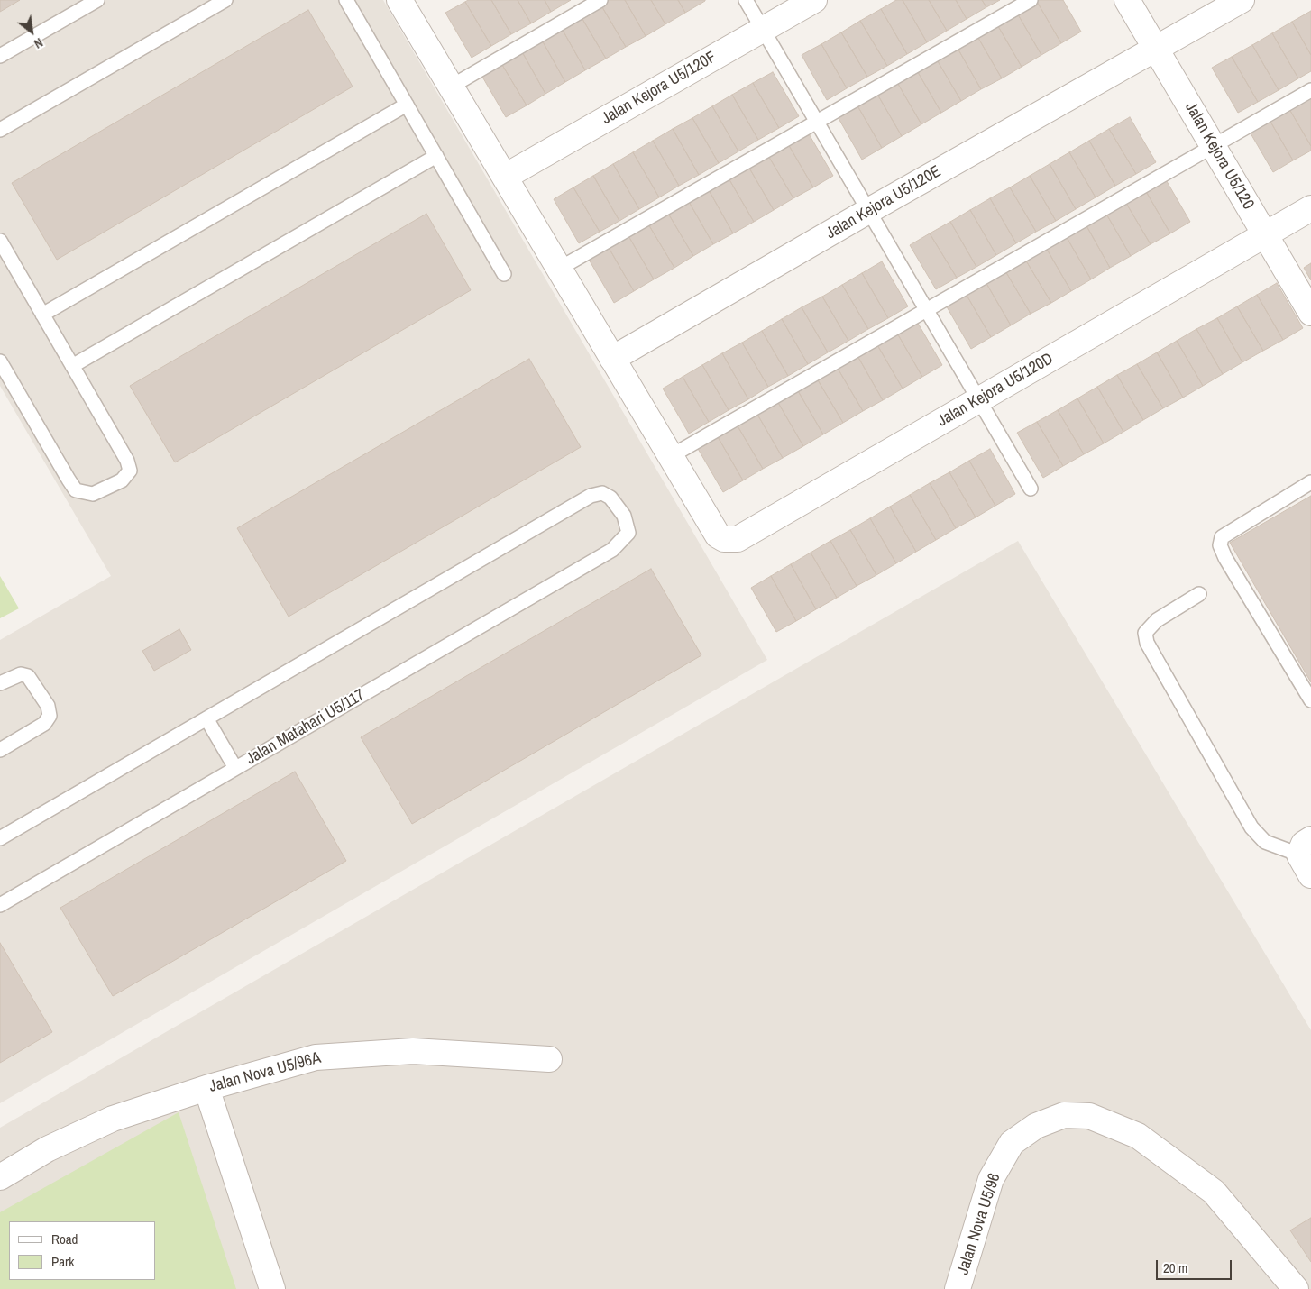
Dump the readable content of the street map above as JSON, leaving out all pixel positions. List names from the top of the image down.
{
  "streets": {
    "street": [
      "Jalan Kejora U5/120F",
      "Jalan Kejora U5/120",
      "Jalan Kejora U5/120E",
      "Jalan Kejora U5/120D",
      "Jalan Nova U5/96A",
      "Jalan Nova U5/96"
    ],
    "lane": ["Jalan Matahari U5/117"]
  },
  "crossings": [
    ["Jalan Kejora U5/120", "Jalan Kejora U5/120E"],
    ["Jalan Kejora U5/120", "Jalan Kejora U5/120D"]
  ],
  "legend": ["Road", "Park"],
  "scale_bar": "20 m",
  "north": "bottom right"
}
